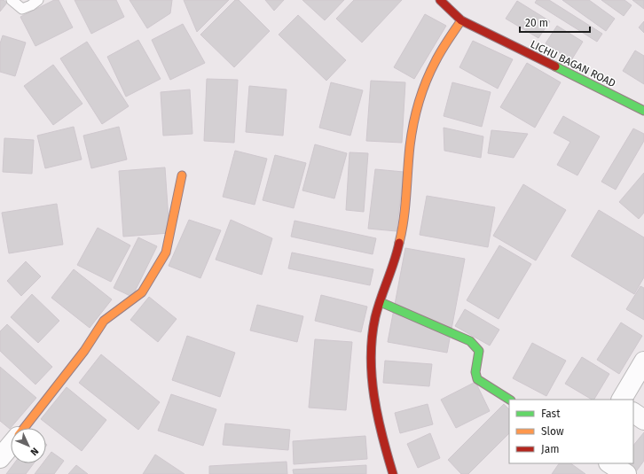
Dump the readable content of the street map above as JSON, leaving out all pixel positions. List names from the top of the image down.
{
  "streets": {
    "street": ["LICHU BAGAN ROAD"]
  },
  "legend": ["Fast", "Slow", "Jam"],
  "scale_bar": "20 m",
  "north": "bottom right"
}
